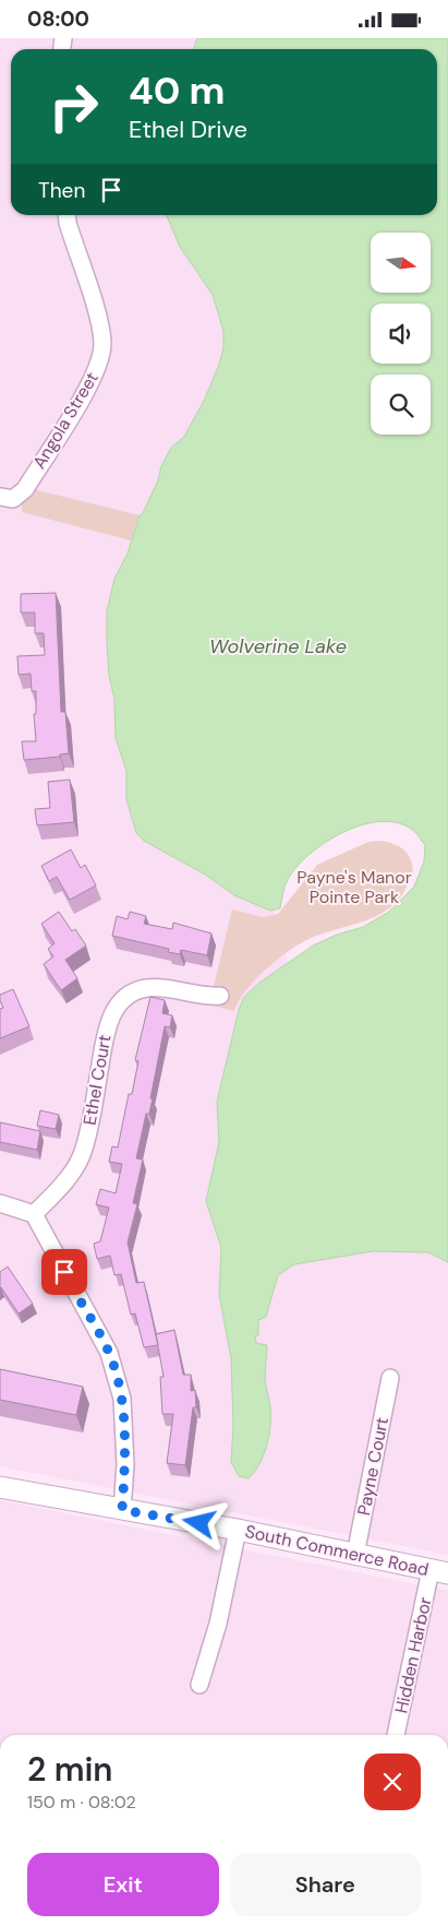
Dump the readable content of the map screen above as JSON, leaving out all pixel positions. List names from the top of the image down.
{
  "streets": {
    "street": [
      "Angola Street",
      "Ethel Court",
      "Payne Court",
      "South Commerce Road",
      "Hidden Harbor"
    ]
  },
  "crossings": [
    ["Payne Court", "South Commerce Road"],
    ["South Commerce Road", "Hidden Harbor"]
  ],
  "water": ["Wolverine Lake"],
  "parks": ["Payne's Manor Pointe Park"],
  "north": "right",
  "page": {
    "status": "08:00",
    "turn": ["40 m", "Ethel Drive"],
    "then": "Then",
    "heading": ["2 min", "150 m · 08:02"],
    "buttons": ["Exit", "Share"]
  }
}
